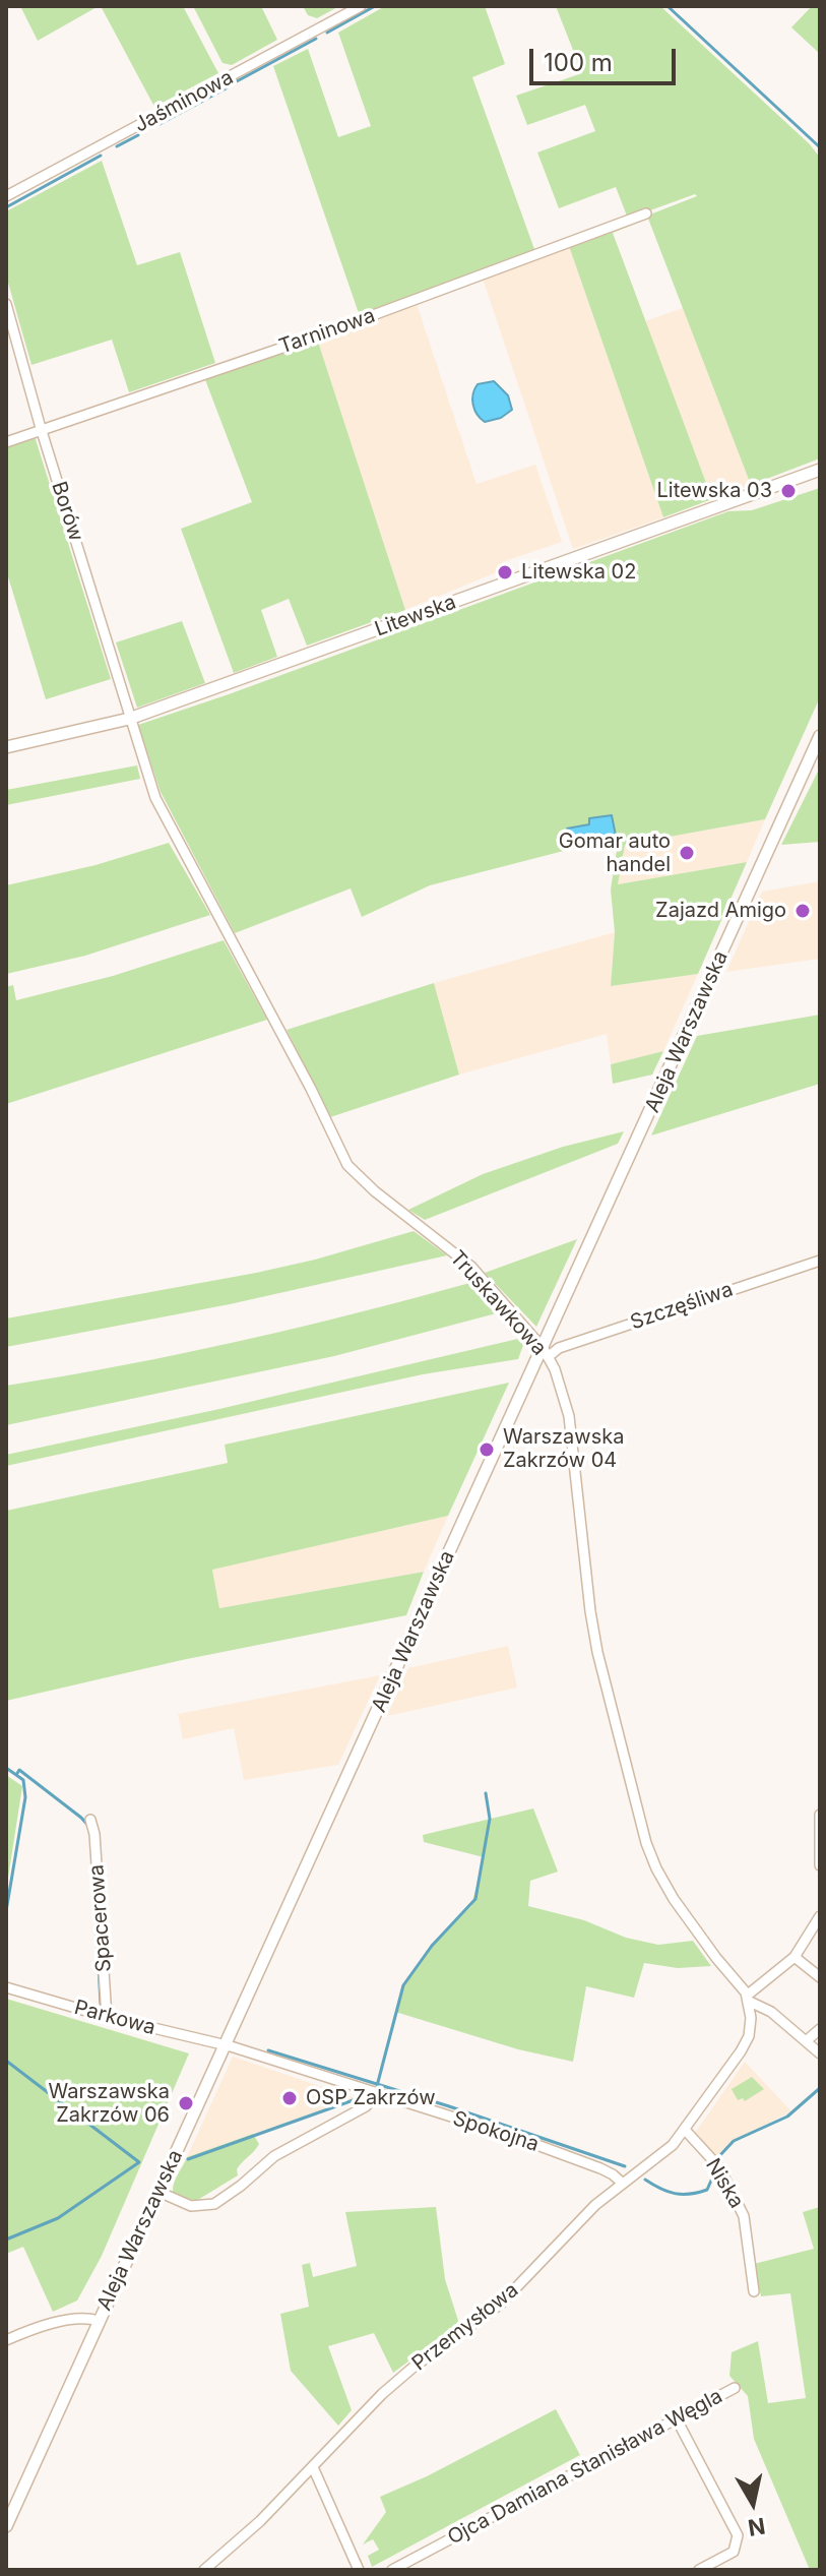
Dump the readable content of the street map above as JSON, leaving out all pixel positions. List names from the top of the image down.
{
  "streets": {
    "street": [
      "Jaśminowa",
      "Tarninowa",
      "Borów",
      "Litewska",
      "Aleja Warszawska",
      "Truskawkowa",
      "Szczęśliwa",
      "Spacerowa",
      "Parkowa",
      "Spokojna",
      "Niska",
      "Przemysłowa",
      "Ojca Damiana Stanisława Węgla"
    ]
  },
  "crossings": [
    ["Tarninowa", "Borów"],
    ["Borów", "Litewska"],
    ["Borów", "Truskawkowa"],
    ["Litewska", "Truskawkowa"],
    ["Aleja Warszawska", "Truskawkowa"],
    ["Aleja Warszawska", "Szczęśliwa"],
    ["Aleja Warszawska", "Parkowa"],
    ["Aleja Warszawska", "Spokojna"],
    ["Truskawkowa", "Szczęśliwa"],
    ["Truskawkowa", "Przemysłowa"],
    ["Spacerowa", "Parkowa"],
    ["Parkowa", "Spokojna"],
    ["Spokojna", "Przemysłowa"],
    ["Niska", "Przemysłowa"]
  ],
  "places": [
    "Litewska 03",
    "Litewska 02",
    "Gomar auto handel",
    "Zajazd Amigo",
    "Warszawska Zakrzów 04",
    "OSP Zakrzów",
    "Warszawska Zakrzów 06"
  ],
  "scale_bar": "100 m",
  "north": "bottom"
}
